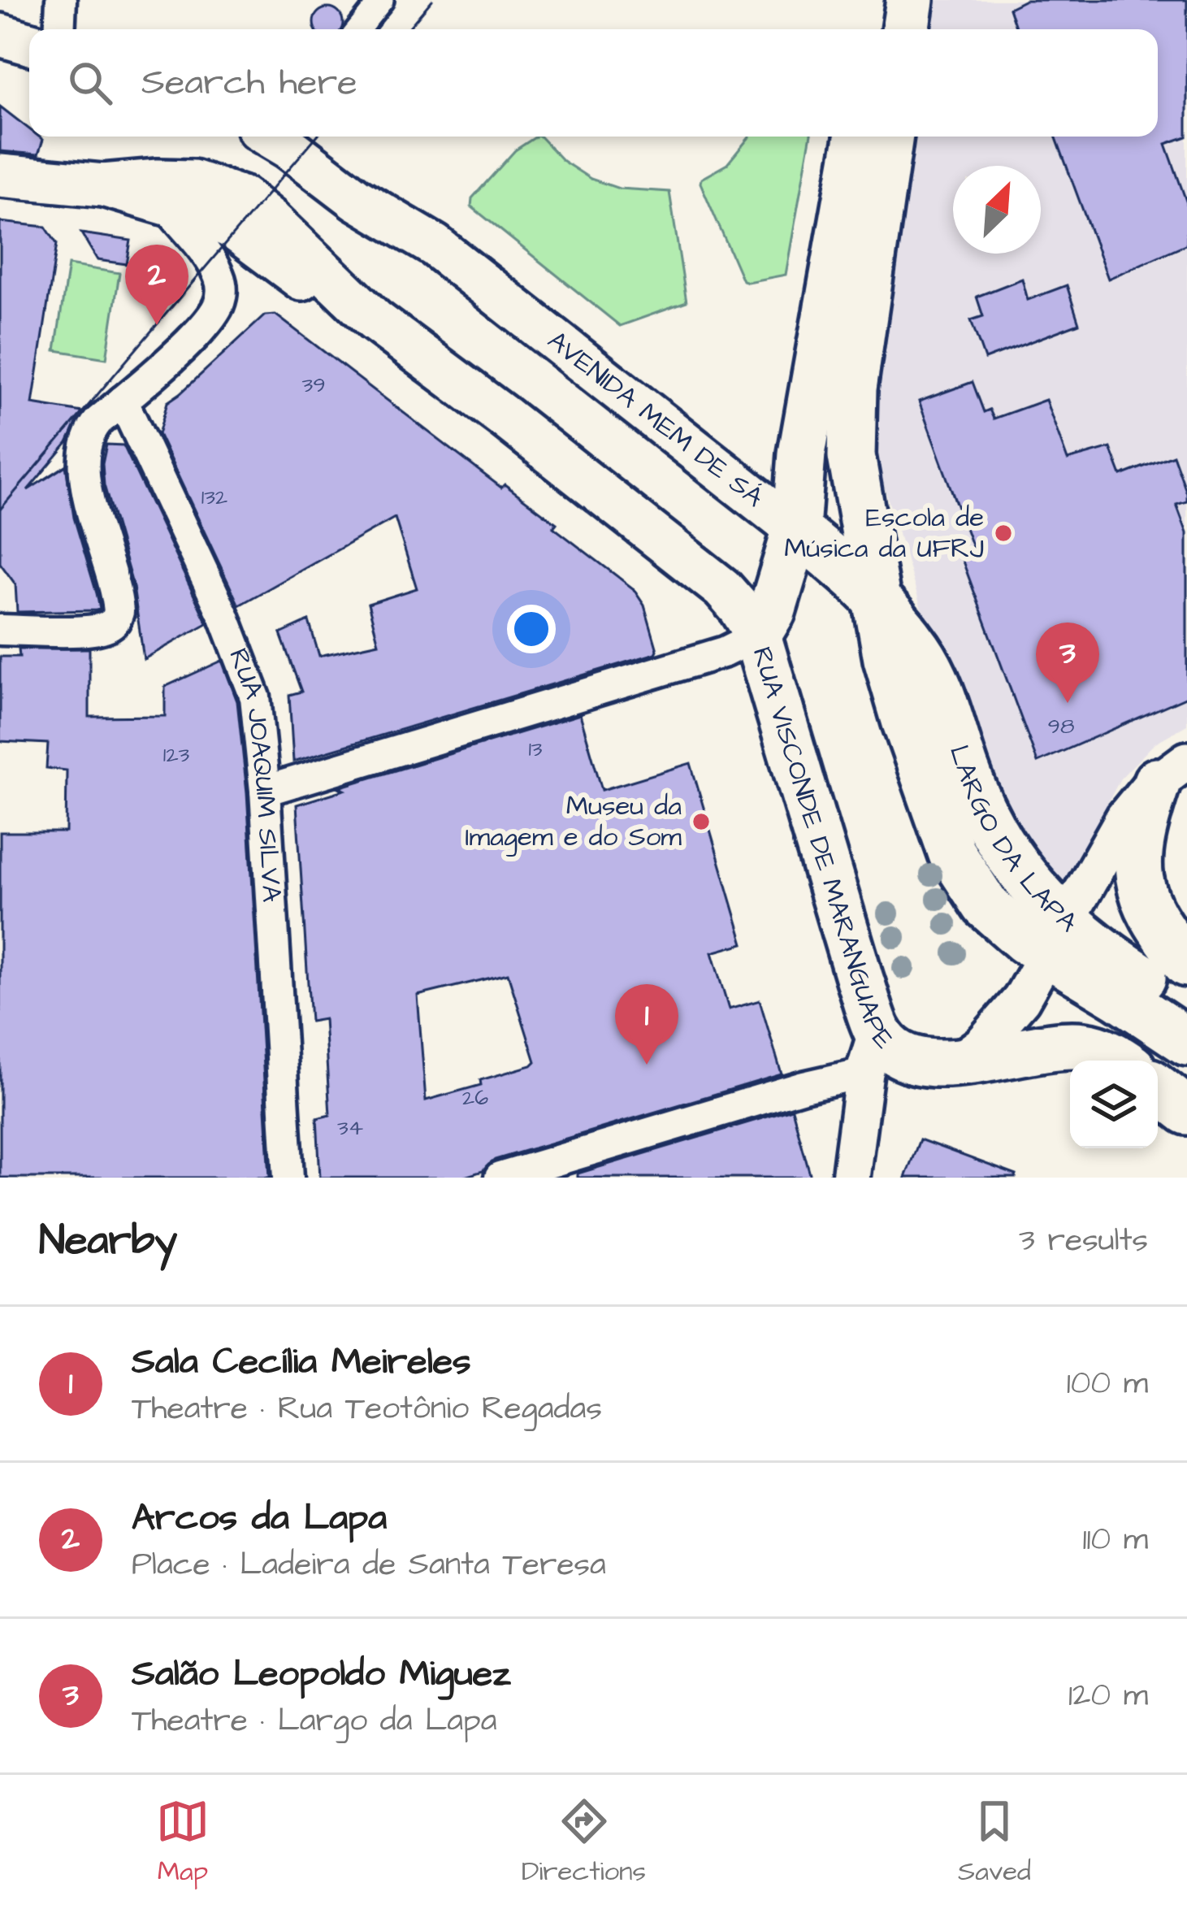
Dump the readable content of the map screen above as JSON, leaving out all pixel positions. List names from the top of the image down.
{
  "streets": {
    "main road": ["AVENIDA MEM DE SÁ", "RUA VISCONDE DE MARANGUAPE"],
    "street": ["RUA JOAQUIM SILVA", "LARGO DA LAPA"]
  },
  "crossings": [
    ["LARGO DA LAPA", "RUA VISCONDE DE MARANGUAPE"]
  ],
  "places": ["Escola de Música da UFRJ", "Museu da Imagem e do Som"],
  "house_numbers": [
    "39",
    "132",
    "98",
    "13",
    "123",
    "26",
    "34"
  ],
  "north": "top right",
  "page": {
    "search": "Search here",
    "pins": ["2", "3", "1"],
    "heading": ["Nearby", "3 results"],
    "list": [
      {
        "mark": "1",
        "name": "Sala Cecília Meireles",
        "note": "Theatre · Rua Teotônio Regadas",
        "value": "100 m"
      },
      {
        "mark": "2",
        "name": "Arcos da Lapa",
        "note": "Place · Ladeira de Santa Teresa",
        "value": "110 m"
      },
      {
        "mark": "3",
        "name": "Salão Leopoldo Miguez",
        "note": "Theatre · Largo da Lapa",
        "value": "120 m"
      }
    ],
    "nav": ["Map", "Directions", "Saved"]
  }
}
